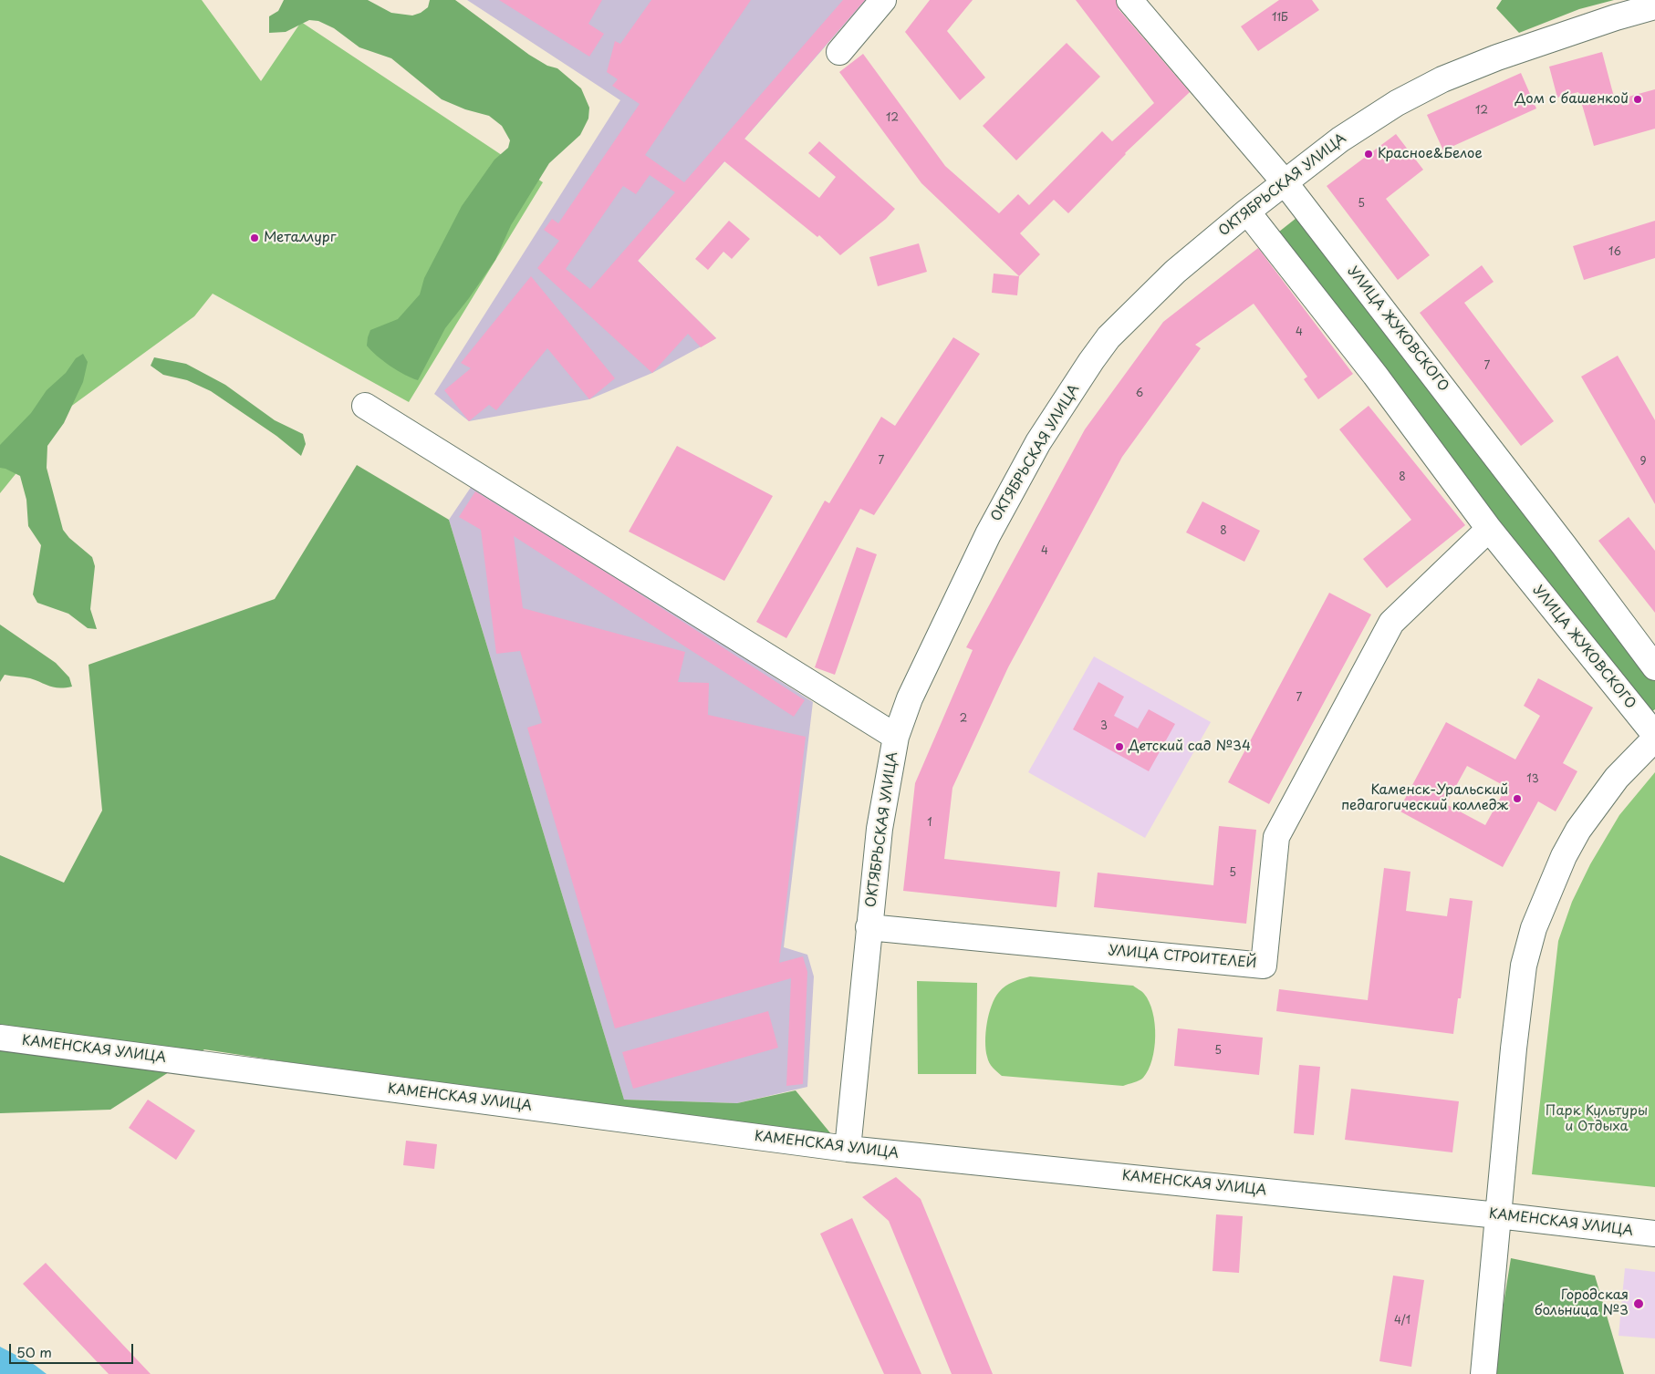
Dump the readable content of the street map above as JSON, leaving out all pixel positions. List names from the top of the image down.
{
  "streets": {
    "street": [
      "ОКТЯБРЬСКАЯ УЛИЦА",
      "УЛИЦА ЖУКОВСКОГО",
      "УЛИЦА СТРОИТЕЛЕЙ",
      "КАМЕНСКАЯ УЛИЦА"
    ]
  },
  "crossings": [
    ["ОКТЯБРЬСКАЯ УЛИЦА", "УЛИЦА ЖУКОВСКОГО"],
    ["ОКТЯБРЬСКАЯ УЛИЦА", "УЛИЦА СТРОИТЕЛЕЙ"],
    ["ОКТЯБРЬСКАЯ УЛИЦА", "КАМЕНСКАЯ УЛИЦА"],
    ["УЛИЦА ЖУКОВСКОГО", "УЛИЦА СТРОИТЕЛЕЙ"]
  ],
  "parks": ["Парк Культуры и Отдыха"],
  "places": [
    "Дом с башенкой",
    "Красное&Белое",
    "Металлург",
    "Детский сад №34",
    "Каменск-Уральский педагогический колледж",
    "Городская больница №3"
  ],
  "house_numbers": [
    "11Б",
    "12",
    "12",
    "5",
    "16",
    "4",
    "7",
    "6",
    "7",
    "9",
    "8",
    "8",
    "4",
    "7",
    "2",
    "3",
    "13",
    "1",
    "5",
    "5",
    "4/1"
  ],
  "scale_bar": "50 m"
}
